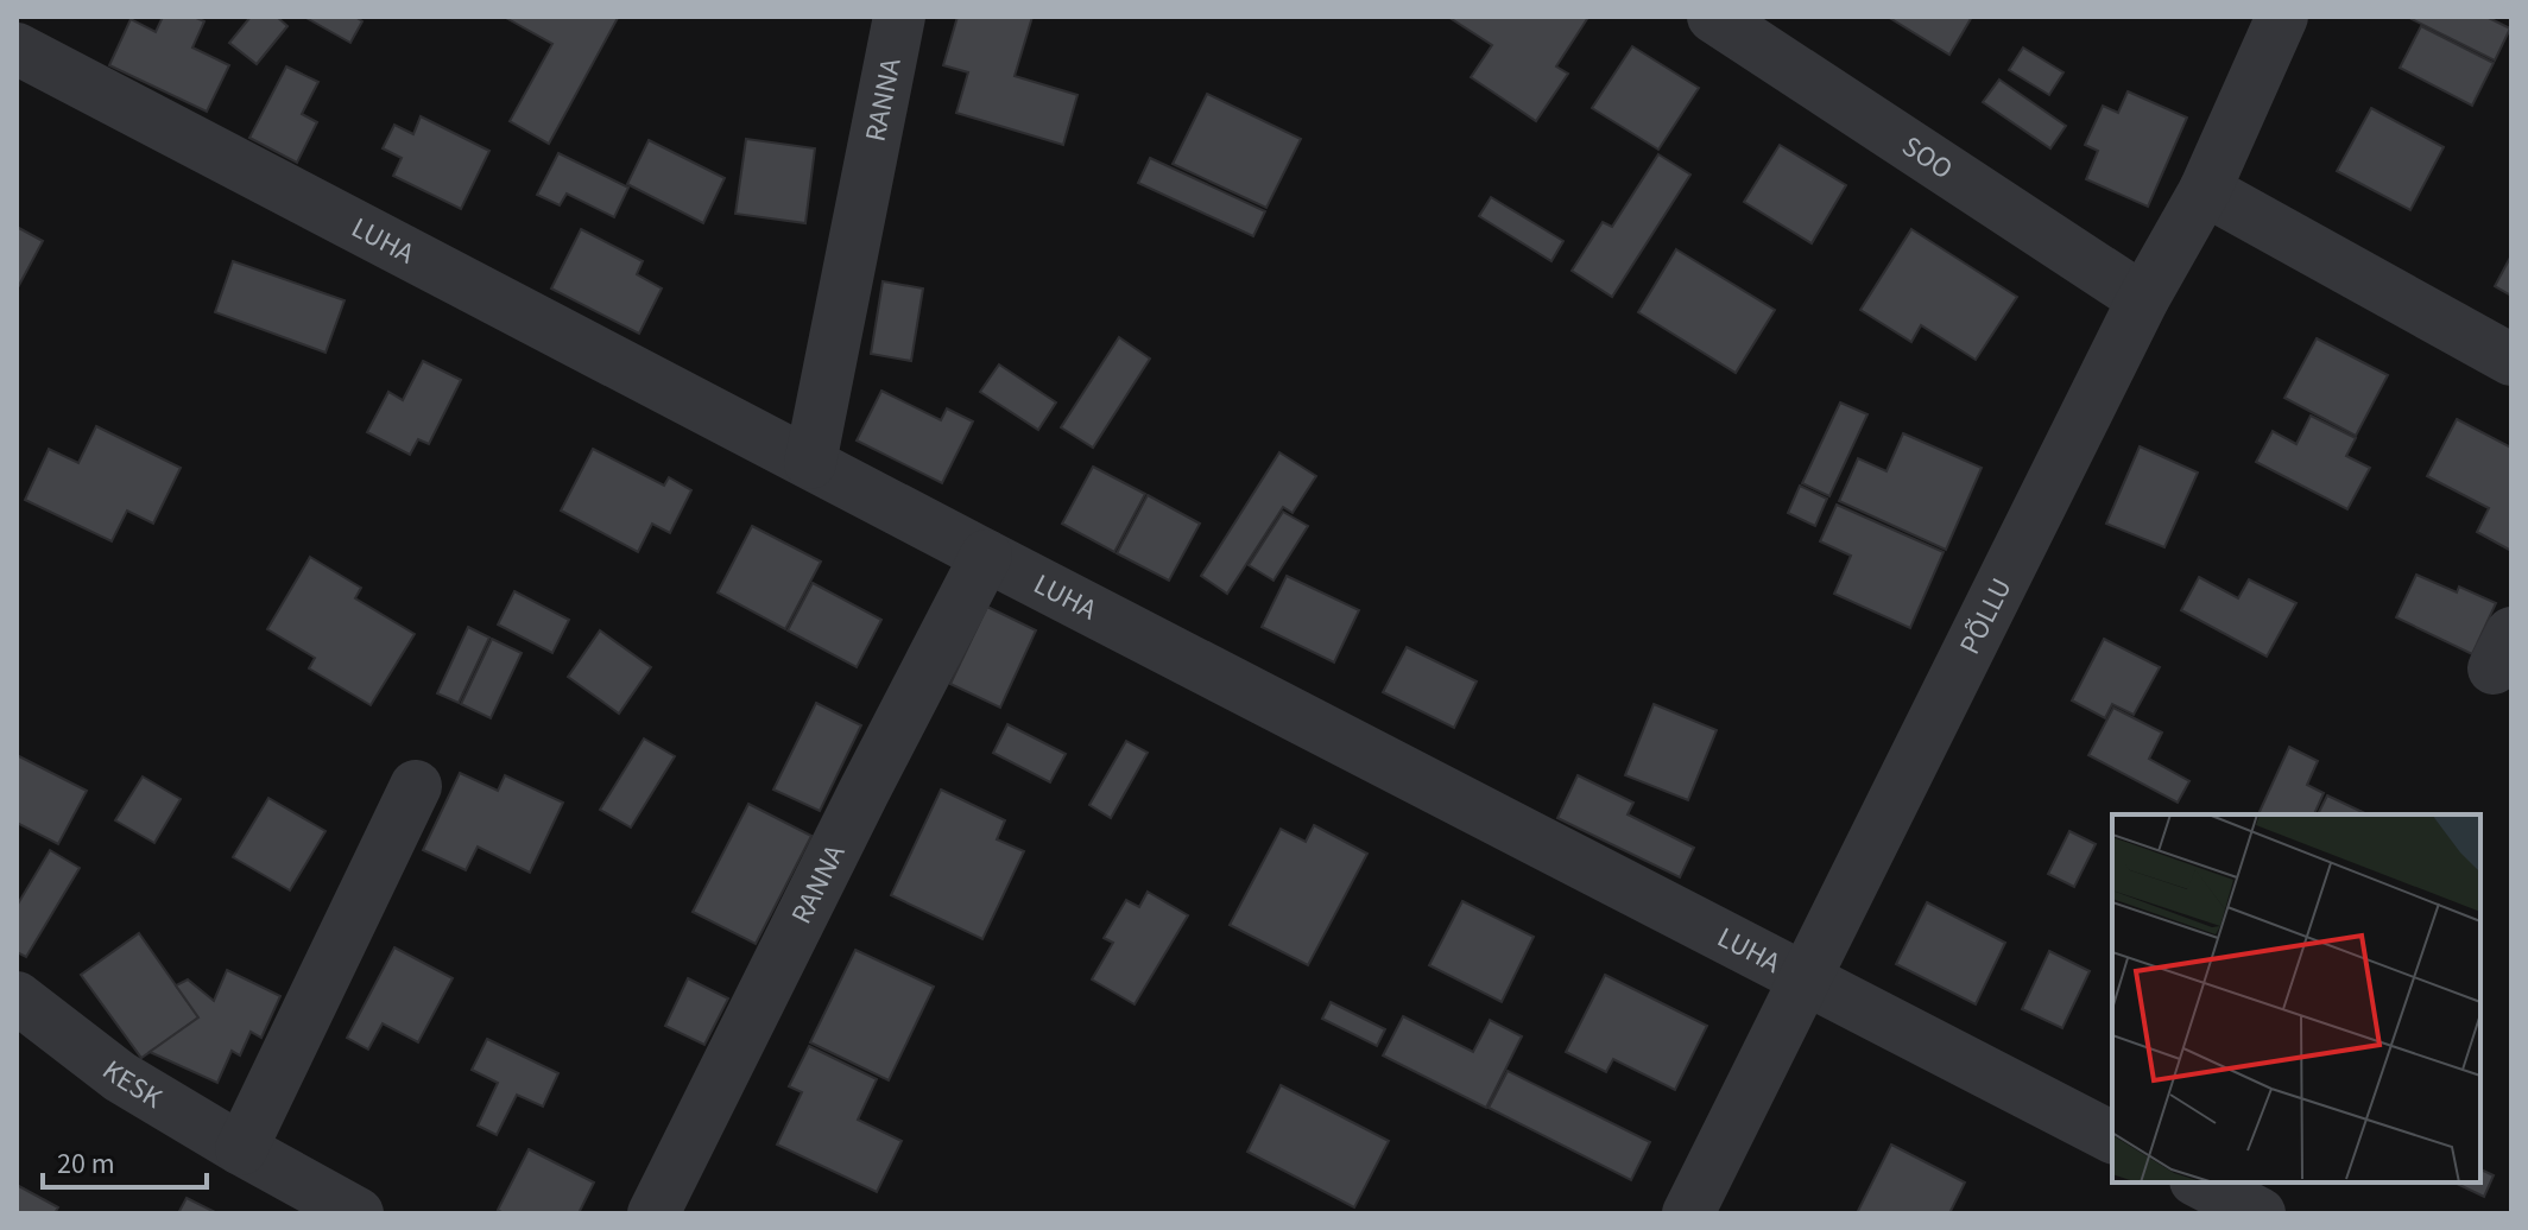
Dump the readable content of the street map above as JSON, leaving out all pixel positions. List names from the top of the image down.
{
  "streets": {
    "street": [
      "RANNA",
      "SOO",
      "LUHA",
      "PÕLLU",
      "KESK"
    ]
  },
  "crossings": [
    ["RANNA", "LUHA"],
    ["SOO", "PÕLLU"],
    ["LUHA", "PÕLLU"]
  ],
  "scale_bar": "20 m"
}
